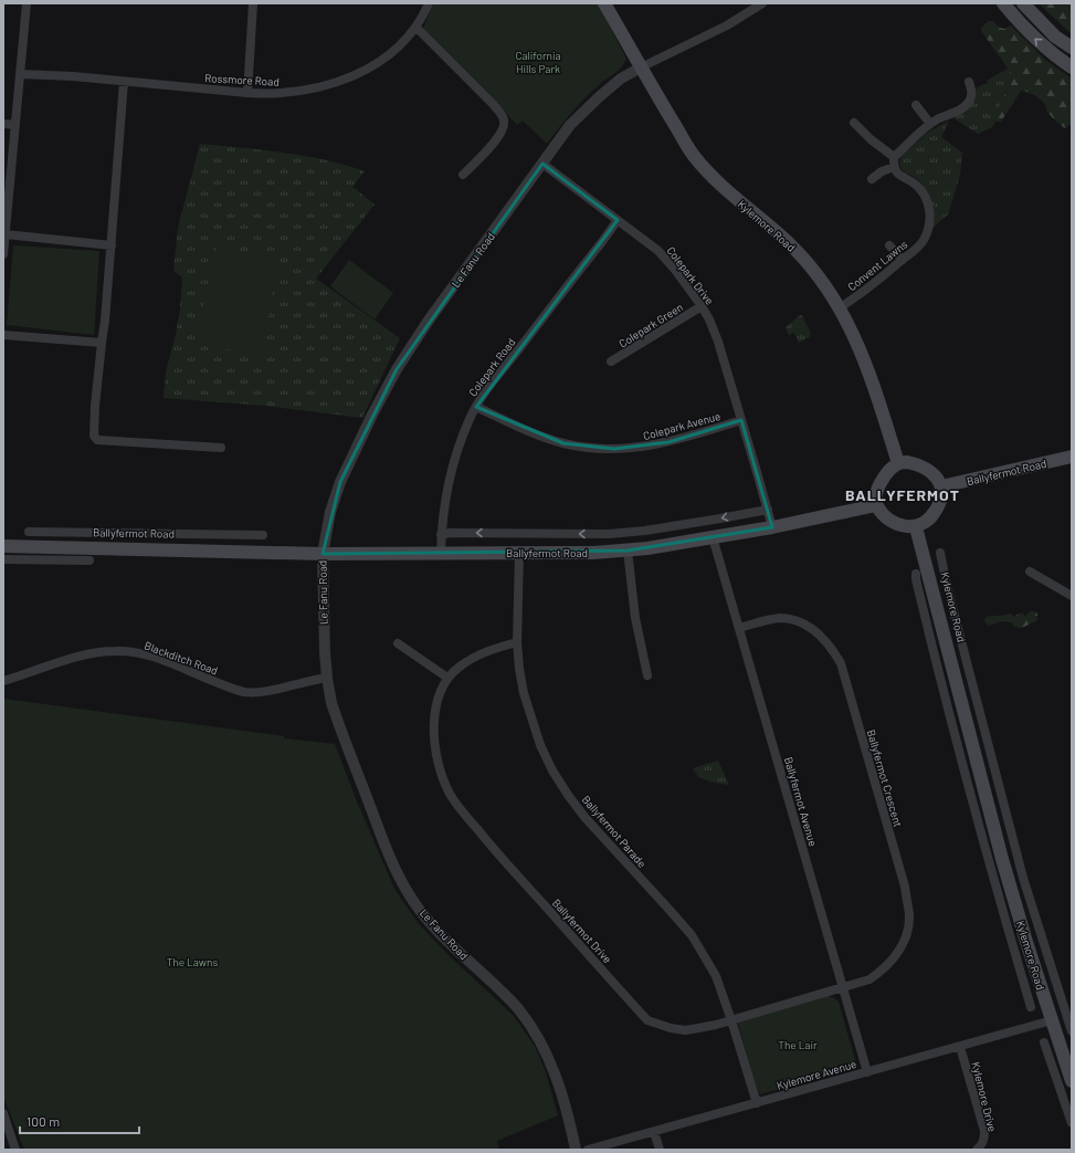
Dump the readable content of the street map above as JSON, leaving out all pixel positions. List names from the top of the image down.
{
  "streets": {
    "main road": ["Kylemore Road", "Ballyfermot Road"],
    "street": [
      "Rossmore Road",
      "Le Fanu Road",
      "Convent Lawns",
      "Colepark Drive",
      "Colepark Green",
      "Colepark Road",
      "Colepark Avenue",
      "Blackditch Road",
      "Ballyfermot Crescent",
      "Ballyfermot Avenue",
      "Ballyfermot Parade",
      "Ballyfermot Drive",
      "Kylemore Avenue",
      "Kylemore Drive"
    ]
  },
  "crossings": [
    ["Kylemore Road", "Le Fanu Road"],
    ["Kylemore Road", "Convent Lawns"],
    ["Kylemore Road", "Ballyfermot Road"],
    ["Kylemore Road", "Kylemore Avenue"],
    ["Le Fanu Road", "Colepark Drive"],
    ["Le Fanu Road", "Ballyfermot Road"],
    ["Le Fanu Road", "Blackditch Road"],
    ["Colepark Drive", "Colepark Green"],
    ["Colepark Drive", "Colepark Road"],
    ["Colepark Drive", "Colepark Avenue"],
    ["Colepark Drive", "Ballyfermot Road"],
    ["Colepark Road", "Colepark Avenue"],
    ["Colepark Road", "Ballyfermot Road"],
    ["Ballyfermot Road", "Ballyfermot Avenue"],
    ["Ballyfermot Road", "Ballyfermot Parade"],
    ["Ballyfermot Crescent", "Ballyfermot Avenue"],
    ["Ballyfermot Crescent", "Ballyfermot Drive"],
    ["Ballyfermot Avenue", "Ballyfermot Drive"],
    ["Ballyfermot Avenue", "Kylemore Avenue"],
    ["Ballyfermot Parade", "Ballyfermot Drive"],
    ["Ballyfermot Parade", "Kylemore Avenue"],
    ["Kylemore Avenue", "Kylemore Drive"]
  ],
  "districts": ["BALLYFERMOT"],
  "parks": ["California Hills Park", "The Lawns", "The Lair"],
  "scale_bar": "100 m"
}
